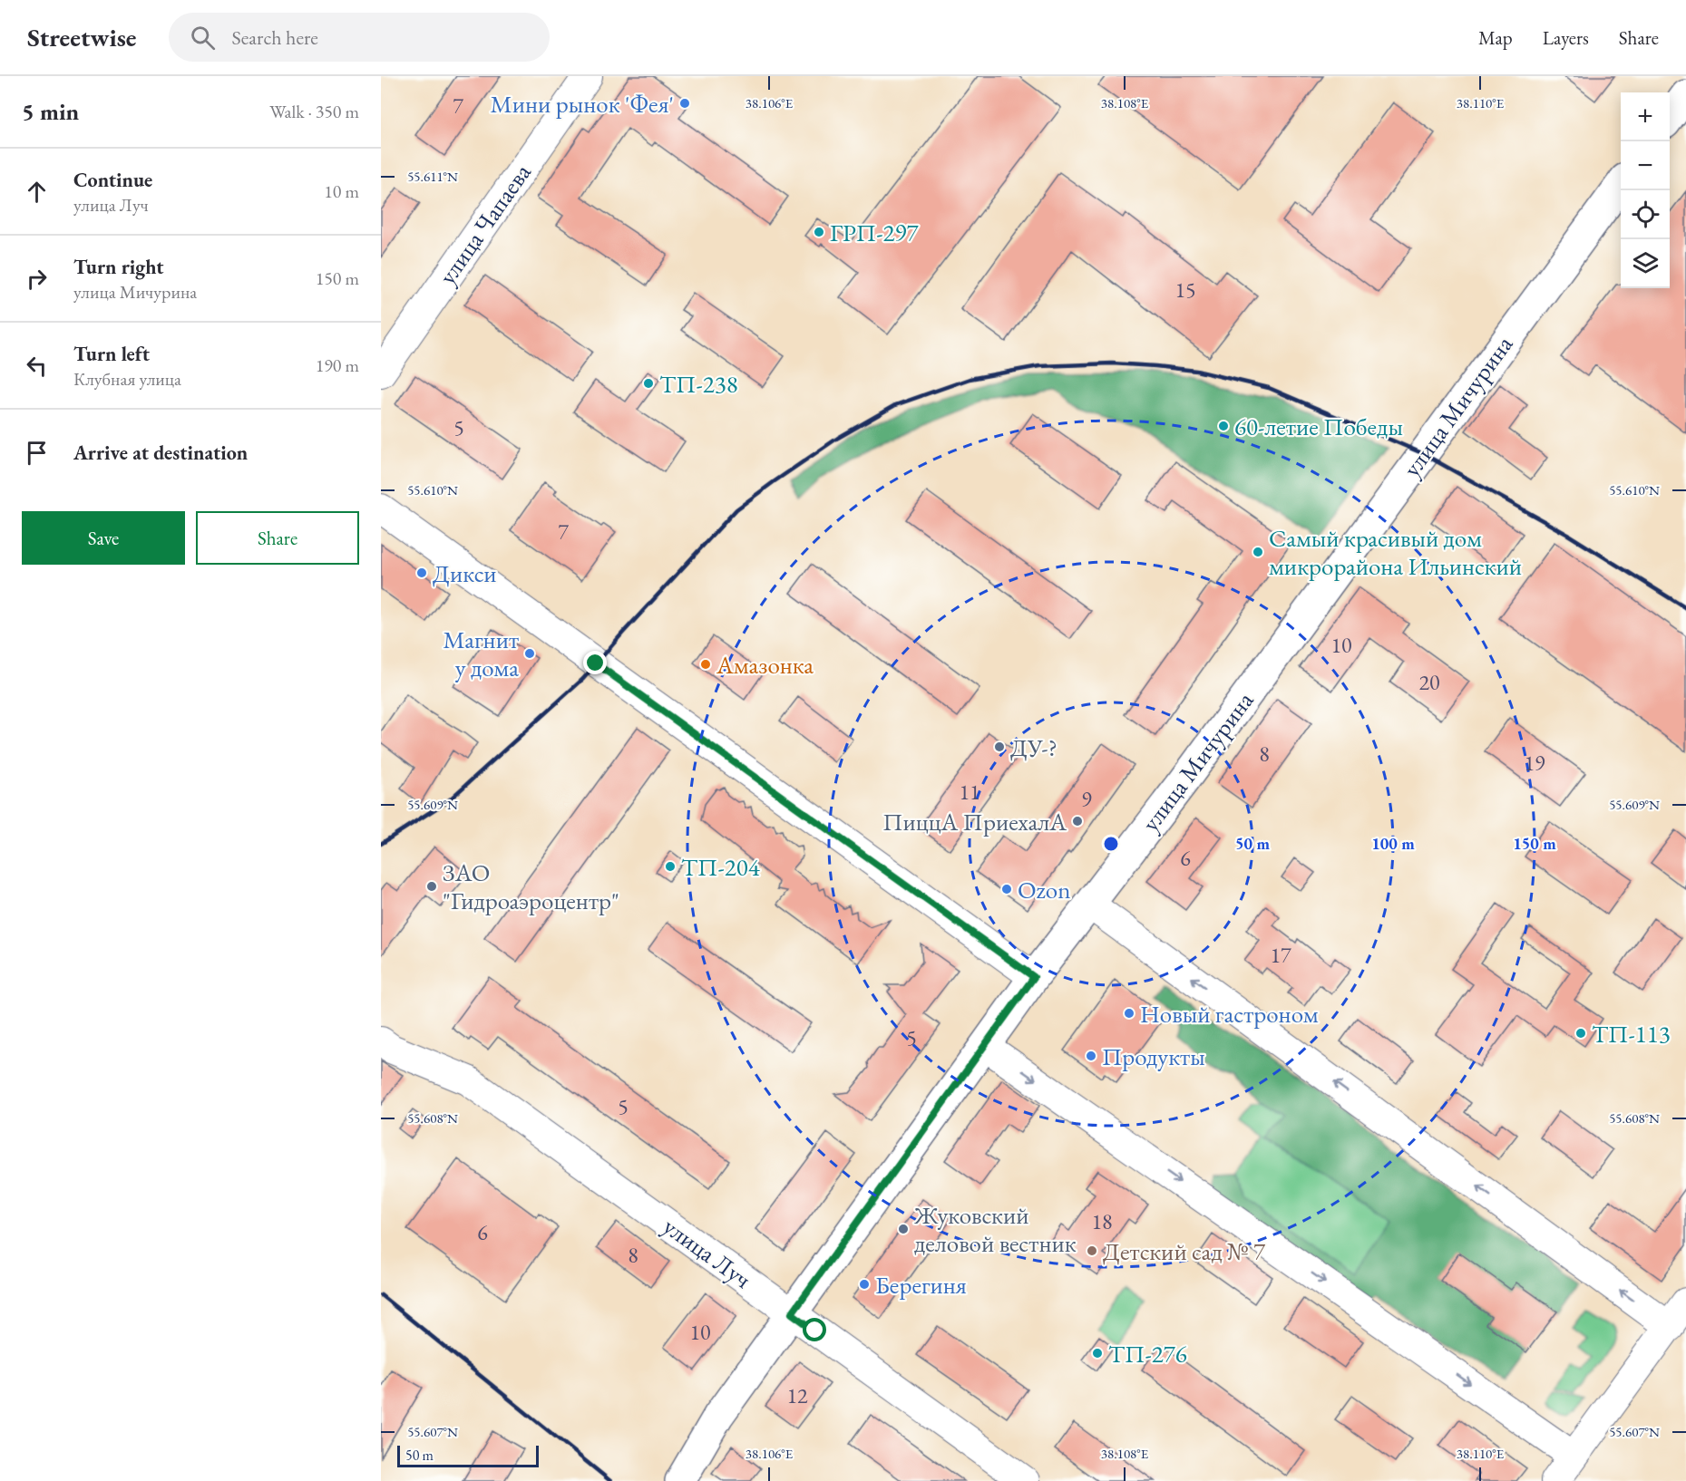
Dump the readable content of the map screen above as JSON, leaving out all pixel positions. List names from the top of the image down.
{
  "streets": {
    "main road": ["улица Мичурина"],
    "street": ["улица Чапаева", "улица Луч"]
  },
  "crossings": [
    ["улица Мичурина", "улица Луч"]
  ],
  "places": [
    "Мини рынок 'Фея'",
    "ГРП-297",
    "ТП-238",
    "60-летие Победы",
    "Самый красивый дом микрорайона Ильинский",
    "Дикси",
    "Магнит у дома",
    "Амазонка",
    "ДУ-?",
    "ПиццА ПриехалА",
    "ТП-204",
    "ЗАО \"Гидроаэроцентр\"",
    "Ozon",
    "Новый гастроном",
    "ТП-113",
    "Продукты",
    "Жуковский деловой вестник",
    "Детский сад № 7",
    "Берегиня",
    "ТП-276"
  ],
  "house_numbers": [
    "7",
    "15",
    "5",
    "7",
    "10",
    "20",
    "8",
    "19",
    "11",
    "9",
    "6",
    "17",
    "5",
    "5",
    "18",
    "6",
    "8",
    "10",
    "12"
  ],
  "scale_bar": "50 m",
  "page": {
    "header": "Streetwise",
    "search": "Search here",
    "nav": ["Map", "Layers", "Share"],
    "heading": ["5 min", "Walk · 350 m"],
    "map_buttons": ["+", "−"],
    "list": [
      ["Continue", "улица Луч", "10 m"],
      ["Turn right", "улица Мичурина", "150 m"],
      ["Turn left", "Клубная улица", "190 m"],
      "Arrive at destination"
    ],
    "buttons": ["Save", "Share"],
    "scale": "50 m"
  },
  "coordinates": [
    "38.106°E",
    "38.108°E",
    "38.110°E",
    "55.611°N",
    "55.610°N",
    "55.609°N",
    "55.608°N",
    "55.607°N"
  ],
  "rings": ["50 m", "100 m", "150 m"]
}
